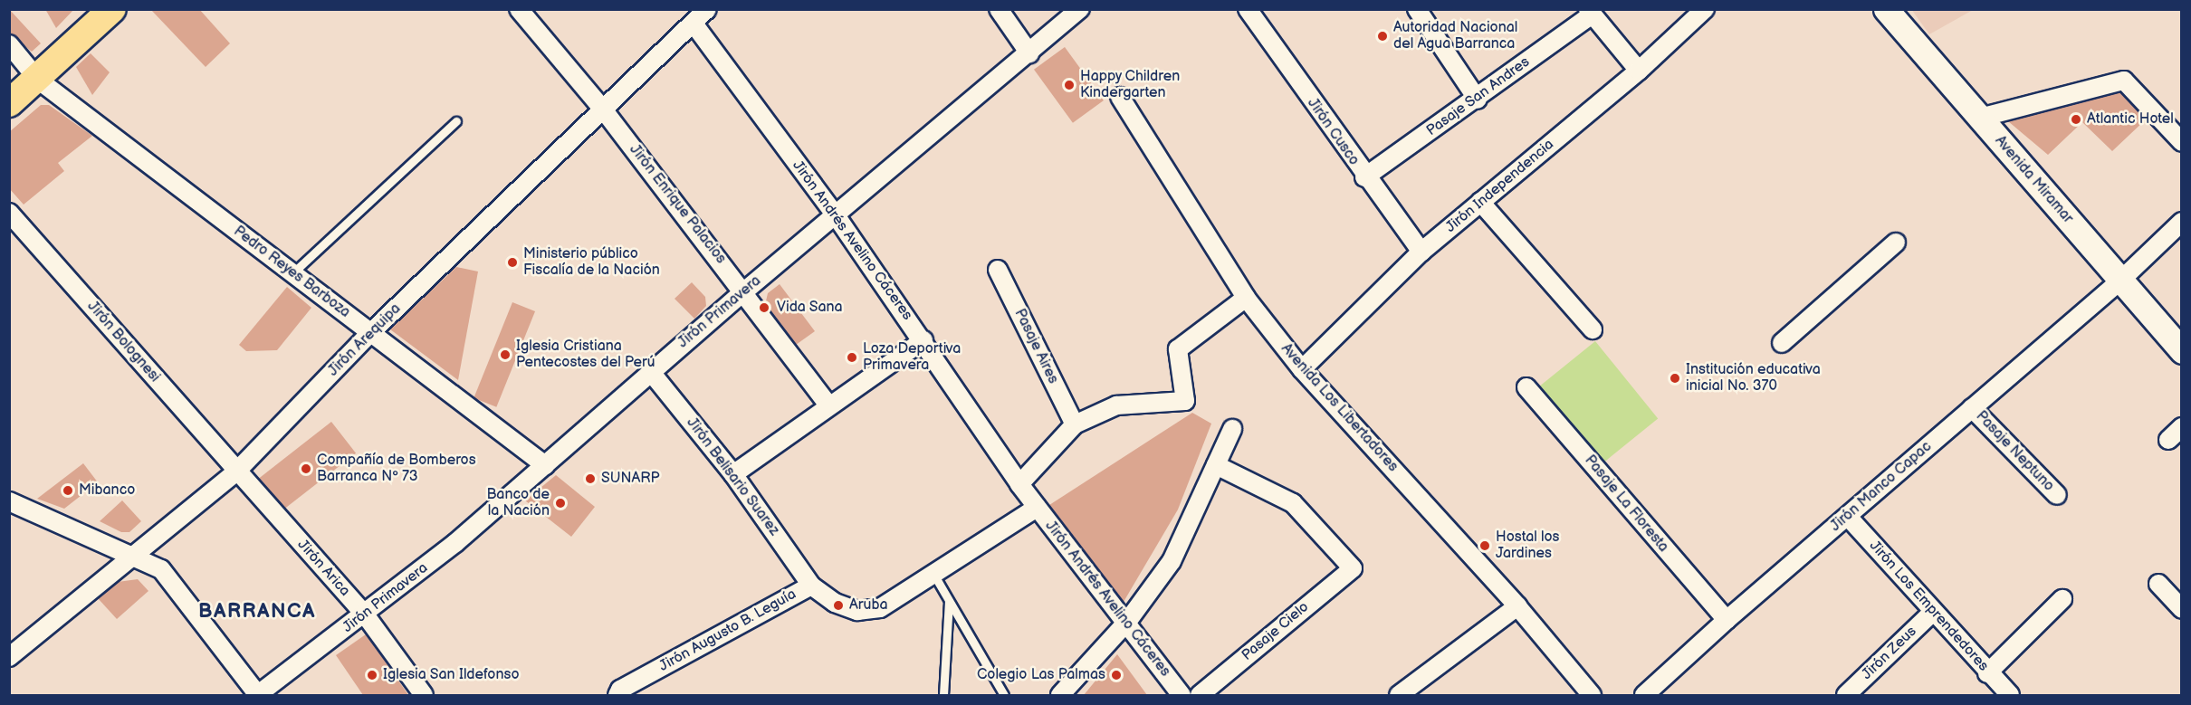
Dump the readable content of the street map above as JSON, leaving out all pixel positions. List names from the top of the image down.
{
  "streets": {
    "street": [
      "Pasaje San Andres",
      "Jirón Cusco",
      "Avenida Miramar",
      "Jirón Independencia",
      "Jirón Enrique Palacios",
      "Jirón Andrés Avelino Cáceres",
      "Pedro Reyes Barboza",
      "Jirón Primavera",
      "Jirón Arequipa",
      "Jirón Bolognesi",
      "Pasaje Aires",
      "Avenida Los Libertadores",
      "Pasaje Neptuno",
      "Jirón Belisario Suarez",
      "Jirón Manco Capac",
      "Pasaje La Floresta",
      "Jirón Arica",
      "Jirón Los Emprendedores",
      "Jirón Augusto B. Leguía",
      "Pasaje Cielo",
      "Jirón Zeus"
    ]
  },
  "crossings": [
    ["Pasaje San Andres", "Jirón Cusco"],
    ["Jirón Cusco", "Jirón Independencia"],
    ["Avenida Miramar", "Jirón Manco Capac"],
    ["Jirón Independencia", "Avenida Los Libertadores"],
    ["Jirón Enrique Palacios", "Jirón Primavera"],
    ["Jirón Enrique Palacios", "Jirón Arequipa"],
    ["Jirón Andrés Avelino Cáceres", "Jirón Primavera"],
    ["Jirón Andrés Avelino Cáceres", "Jirón Arequipa"],
    ["Jirón Andrés Avelino Cáceres", "Jirón Augusto B. Leguía"],
    ["Pedro Reyes Barboza", "Jirón Primavera"],
    ["Pedro Reyes Barboza", "Jirón Arequipa"],
    ["Jirón Primavera", "Jirón Belisario Suarez"],
    ["Jirón Primavera", "Jirón Arica"],
    ["Jirón Arequipa", "Jirón Bolognesi"],
    ["Jirón Arequipa", "Jirón Arica"],
    ["Jirón Bolognesi", "Jirón Arica"],
    ["Pasaje Neptuno", "Jirón Manco Capac"],
    ["Jirón Belisario Suarez", "Jirón Augusto B. Leguía"],
    ["Jirón Manco Capac", "Pasaje La Floresta"],
    ["Jirón Manco Capac", "Jirón Los Emprendedores"],
    ["Jirón Los Emprendedores", "Jirón Zeus"]
  ],
  "districts": ["BARRANCA"],
  "places": [
    "Autoridad Nacional del Agua Barranca",
    "Happy Children Kindergarten",
    "Atlantic Hotel",
    "Ministerio público Fiscalía de la Nación",
    "Vida Sana",
    "Iglesia Cristiana Pentecostes del Perú",
    "Loza Deportiva Primavera",
    "Institución educativa inicial No. 370",
    "Compañía de Bomberos Barranca Nº 73",
    "SUNARP",
    "Mibanco",
    "Banco de la Nación",
    "Hostal los Jardines",
    "Aruba",
    "Iglesia San Ildefonso",
    "Colegio Las Palmas"
  ]
}
